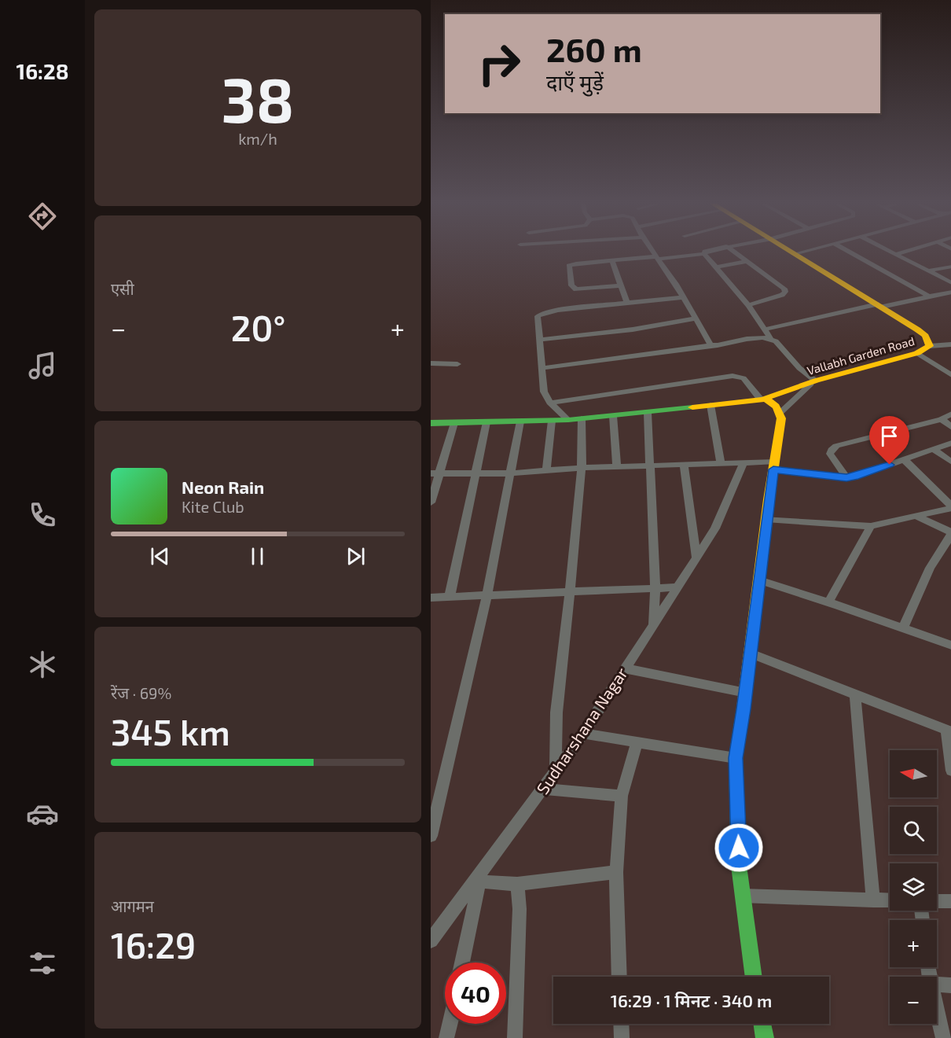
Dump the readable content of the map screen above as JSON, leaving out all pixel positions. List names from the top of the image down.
{
  "streets": {
    "street": ["Vallabh Garden Road", "Sudharshana Nagar"]
  },
  "north": "left",
  "page": {
    "tabs": "16:28",
    "tile": [
      ["38", "km/h"],
      "एसी",
      ["रेंज · 69%", "345 km"],
      ["आगमन", "16:29"]
    ],
    "turn": ["260 m", "दाएँ मुड़ें"],
    "heat": ["−", "20°", "+"],
    "song": ["Neon Rain", "Kite Club"],
    "map_buttons": ["+", "−"],
    "limit": "40",
    "trip": "16:29 · 1 मिनट · 340 m"
  }
}
